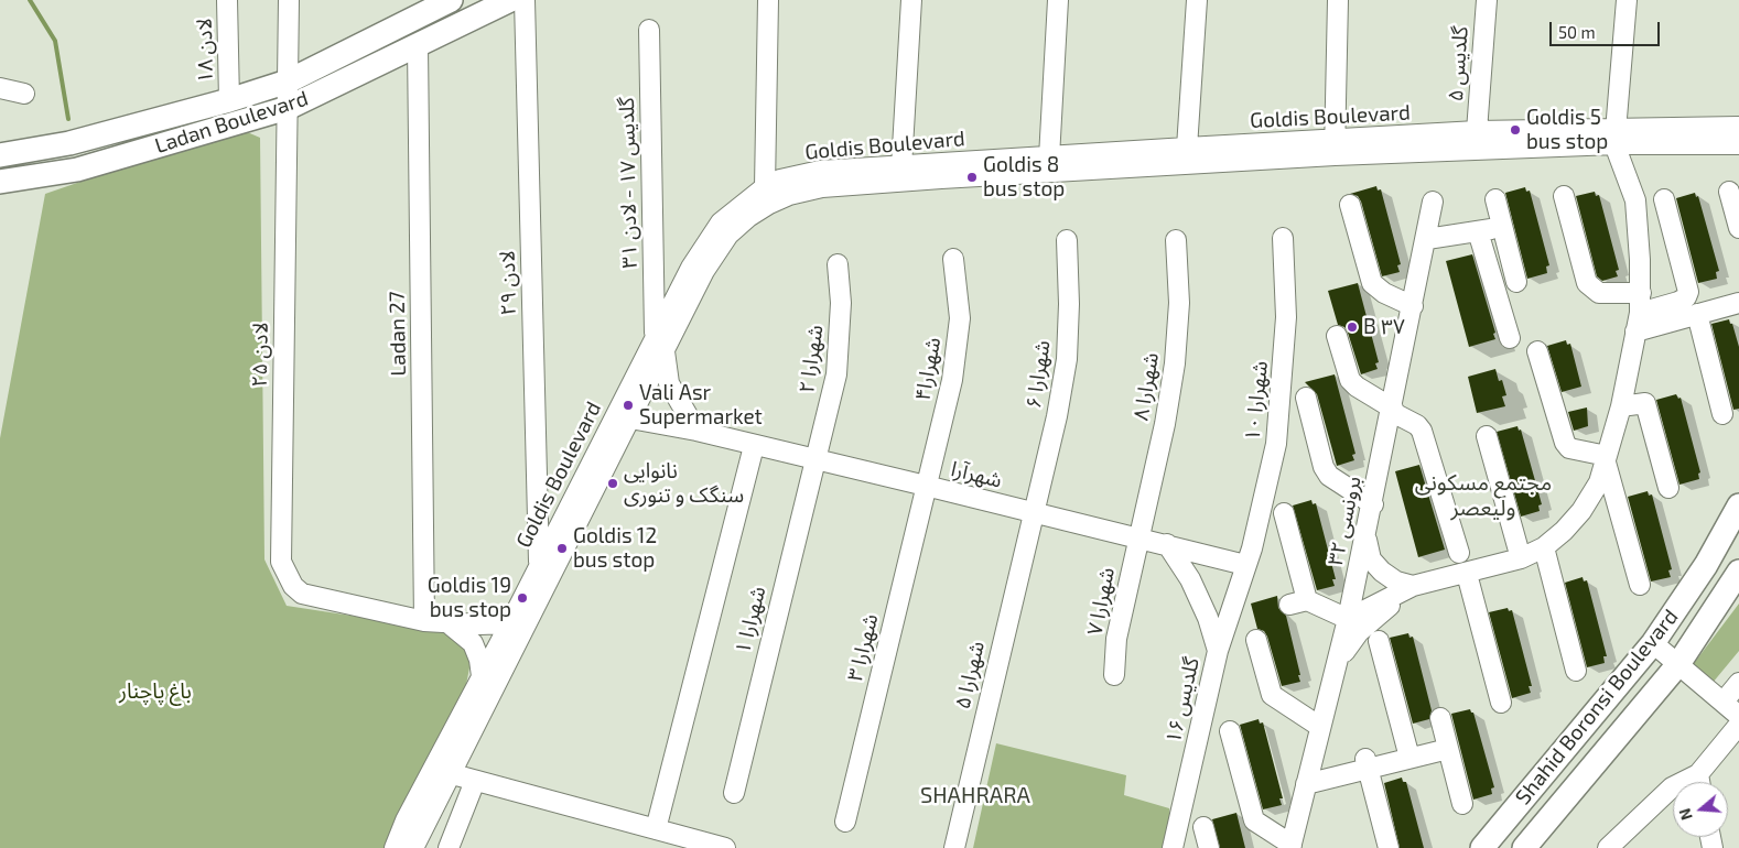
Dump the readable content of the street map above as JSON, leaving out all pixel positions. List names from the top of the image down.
{
  "streets": {
    "main road": ["Ladan Boulevard", "Shahid Boronsi Boulevard"],
    "street": [
      "لادن ۱۸",
      "گلدیس ۵",
      "Goldis Boulevard",
      "گلدیس ۱۷ - لادن ۳۱",
      "لادن ۲۹",
      "Ladan 27",
      "لادن ۲۵",
      "شهرارا ۲",
      "شهرارا۴",
      "شهرارا ۶",
      "شهرارا ۸",
      "شهرارا ۱۰",
      "شهرآرا",
      "برونسی ۳۲",
      "شهرارا ۷",
      "شهرارا ۱",
      "شهرارا ۳",
      "شهرارا ۵",
      "گلدیس ۱۶"
    ]
  },
  "crossings": [
    ["لادن ۱۸", "Ladan Boulevard"],
    ["گلدیس ۵", "Goldis Boulevard"],
    ["Goldis Boulevard", "گلدیس ۱۷ - لادن ۳۱"],
    ["Goldis Boulevard", "لادن ۲۹"],
    ["Goldis Boulevard", "شهرآرا"],
    ["Ladan Boulevard", "Ladan 27"],
    ["Ladan Boulevard", "لادن ۲۵"],
    ["گلدیس ۱۷ - لادن ۳۱", "شهرآرا"],
    ["Ladan 27", "لادن ۲۵"],
    ["شهرارا ۲", "شهرآرا"],
    ["شهرارا ۲", "شهرارا ۱"],
    ["شهرارا۴", "شهرآرا"],
    ["شهرارا۴", "شهرارا ۳"],
    ["شهرارا ۶", "شهرآرا"],
    ["شهرارا ۶", "شهرارا ۵"],
    ["شهرارا ۸", "شهرآرا"],
    ["شهرارا ۸", "شهرارا ۷"],
    ["شهرارا ۱۰", "شهرآرا"],
    ["شهرارا ۱۰", "گلدیس ۱۶"],
    ["شهرآرا", "شهرارا ۷"],
    ["شهرآرا", "شهرارا ۱"],
    ["شهرآرا", "شهرارا ۳"],
    ["شهرآرا", "شهرارا ۵"],
    ["شهرآرا", "گلدیس ۱۶"]
  ],
  "districts": ["مجتمع مسکونی ولیعصر", "SHAHRARA"],
  "parks": ["باغ پاچنار"],
  "places": [
    "Goldis 5 bus stop",
    "Goldis 8 bus stop",
    "B ۳۷",
    "Vali Asr Supermarket",
    "نانوایی سنگک و تنوری",
    "Goldis 12 bus stop",
    "Goldis 19 bus stop"
  ],
  "scale_bar": "50 m",
  "north": "left"
}
